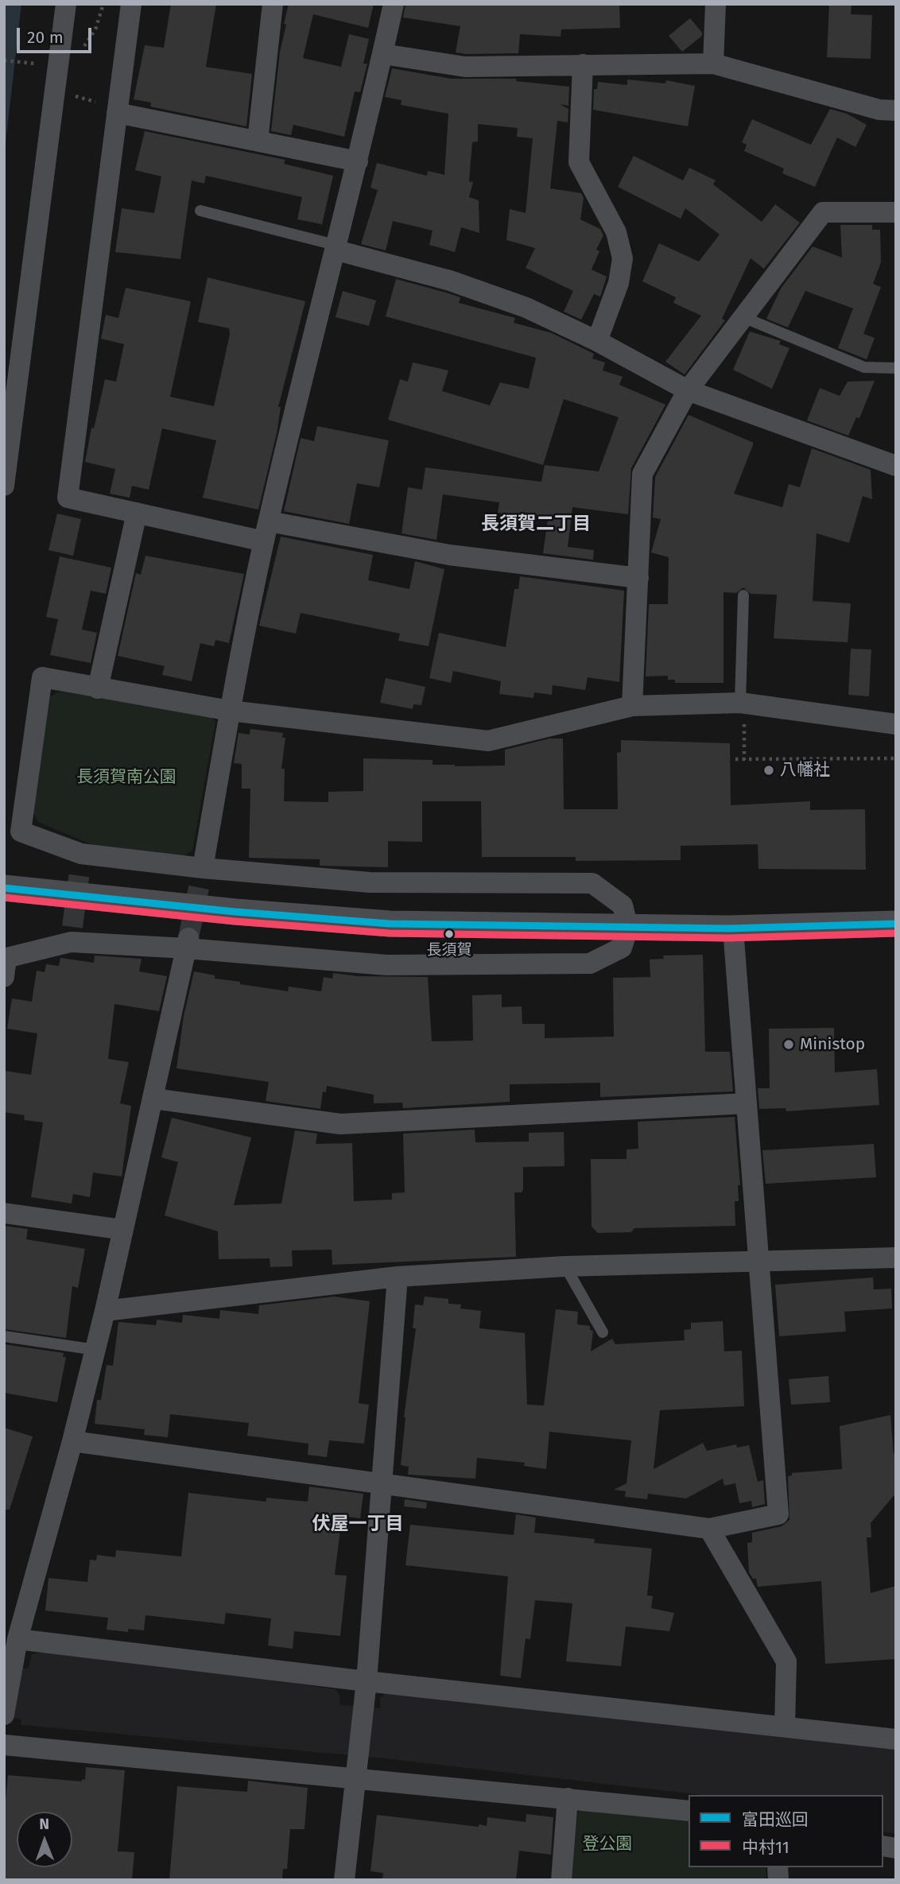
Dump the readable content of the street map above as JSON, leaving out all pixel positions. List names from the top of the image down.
{
  "districts": ["長須賀二丁目", "伏屋一丁目"],
  "parks": ["長須賀南公園", "登公園"],
  "places": ["八幡社", "長須賀", "Ministop"],
  "lines": ["transit line 富田巡回", "transit line 中村11"],
  "legend": ["富田巡回", "中村11"],
  "scale_bar": "20 m",
  "north": "top"
}
